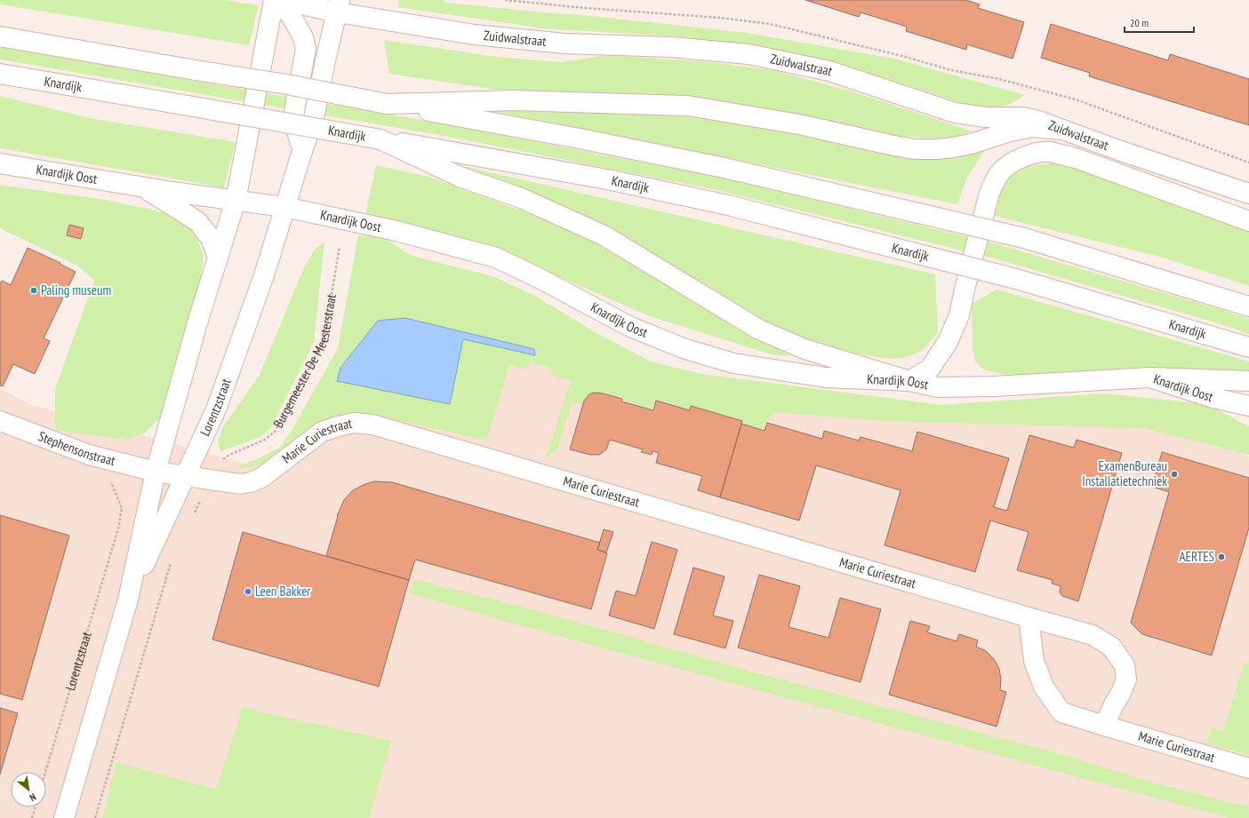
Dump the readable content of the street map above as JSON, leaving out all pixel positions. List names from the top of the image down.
{
  "streets": {
    "street": [
      "Zuidwalstraat",
      "Knardijk",
      "Knardijk Oost",
      "Lorentzstraat",
      "Marie Curiestraat",
      "Stephensonstraat"
    ],
    "path": ["Burgemeester De Meesterstraat"]
  },
  "crossings": [
    ["Zuidwalstraat", "Knardijk Oost"],
    ["Knardijk Oost", "Lorentzstraat"],
    ["Burgemeester De Meesterstraat", "Marie Curiestraat"],
    ["Lorentzstraat", "Marie Curiestraat"],
    ["Lorentzstraat", "Stephensonstraat"],
    ["Marie Curiestraat", "Stephensonstraat"]
  ],
  "places": [
    "Paling museum",
    "ExamenBureau Installatietechniek",
    "AERTES",
    "Leen Bakker"
  ],
  "scale_bar": "20 m",
  "north": "bottom right"
}
